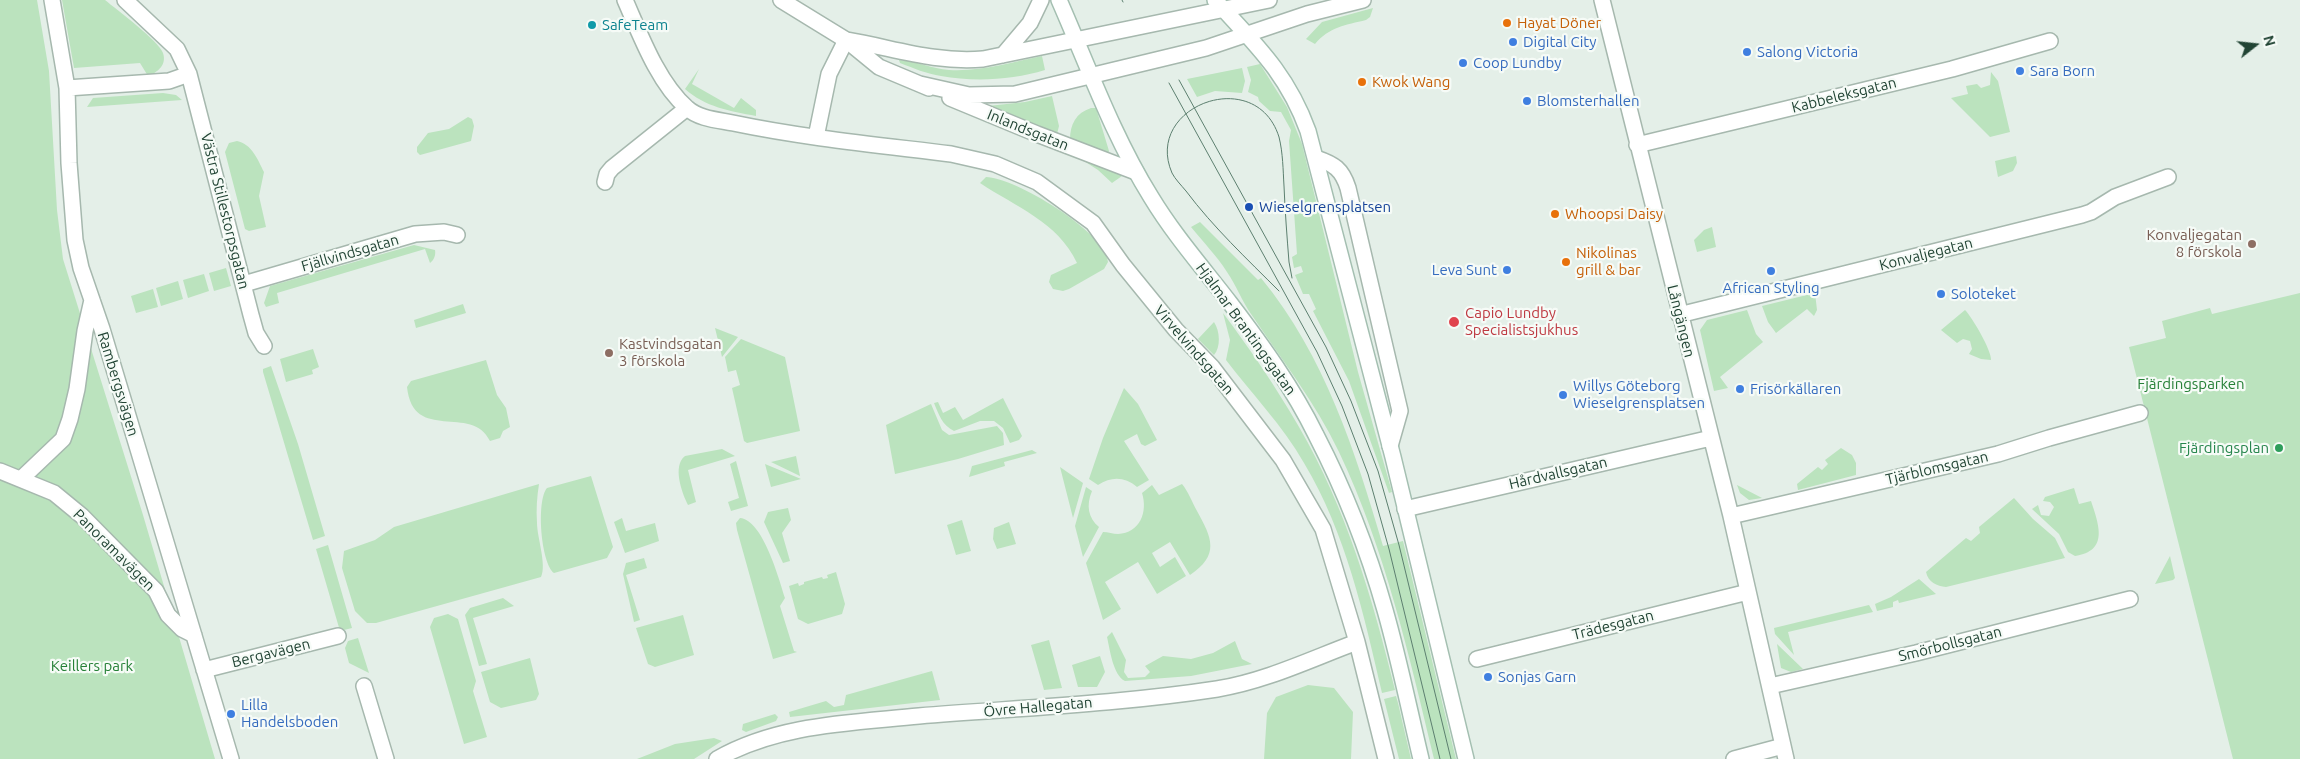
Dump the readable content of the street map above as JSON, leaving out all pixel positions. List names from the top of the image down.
{
  "streets": {
    "street": [
      "Kabbeleksgatan",
      "Inlandsgatan",
      "Västra Stillestorpsgatan",
      "Fjällvindsgatan",
      "Konvaljegatan",
      "Långängen",
      "Hjalmar Brantingsgatan",
      "Virvelvindsgatan",
      "Rambergsvägen",
      "Tjärblomsgatan",
      "Hårdvallsgatan",
      "Panoramavägen",
      "Trädesgatan",
      "Smörbollsgatan",
      "Bergavägen",
      "Övre Hallegatan"
    ]
  },
  "crossings": [
    ["Kabbeleksgatan", "Långängen"],
    ["Inlandsgatan", "Hjalmar Brantingsgatan"],
    ["Västra Stillestorpsgatan", "Fjällvindsgatan"],
    ["Konvaljegatan", "Långängen"],
    ["Långängen", "Tjärblomsgatan"],
    ["Långängen", "Hårdvallsgatan"],
    ["Långängen", "Trädesgatan"],
    ["Långängen", "Smörbollsgatan"],
    ["Virvelvindsgatan", "Övre Hallegatan"],
    ["Rambergsvägen", "Panoramavägen"],
    ["Rambergsvägen", "Bergavägen"]
  ],
  "parks": ["Fjärdingsparken", "Keillers park"],
  "places": [
    "Hayat Döner",
    "SafeTeam",
    "Digital City",
    "Salong Victoria",
    "Coop Lundby",
    "Sara Born",
    "Kwok Wang",
    "Blomsterhallen",
    "Wieselgrensplatsen",
    "Whoopsi Daisy",
    "Konvaljegatan 8 förskola",
    "Nikolinas grill & bar",
    "Leva Sunt",
    "African Styling",
    "Soloteket",
    "Capio Lundby Specialistsjukhus",
    "Kastvindsgatan 3 förskola",
    "Frisörkällaren",
    "Willys Göteborg Wieselgrensplatsen",
    "Fjärdingsplan",
    "Sonjas Garn",
    "Lilla Handelsboden"
  ],
  "north": "right"
}
